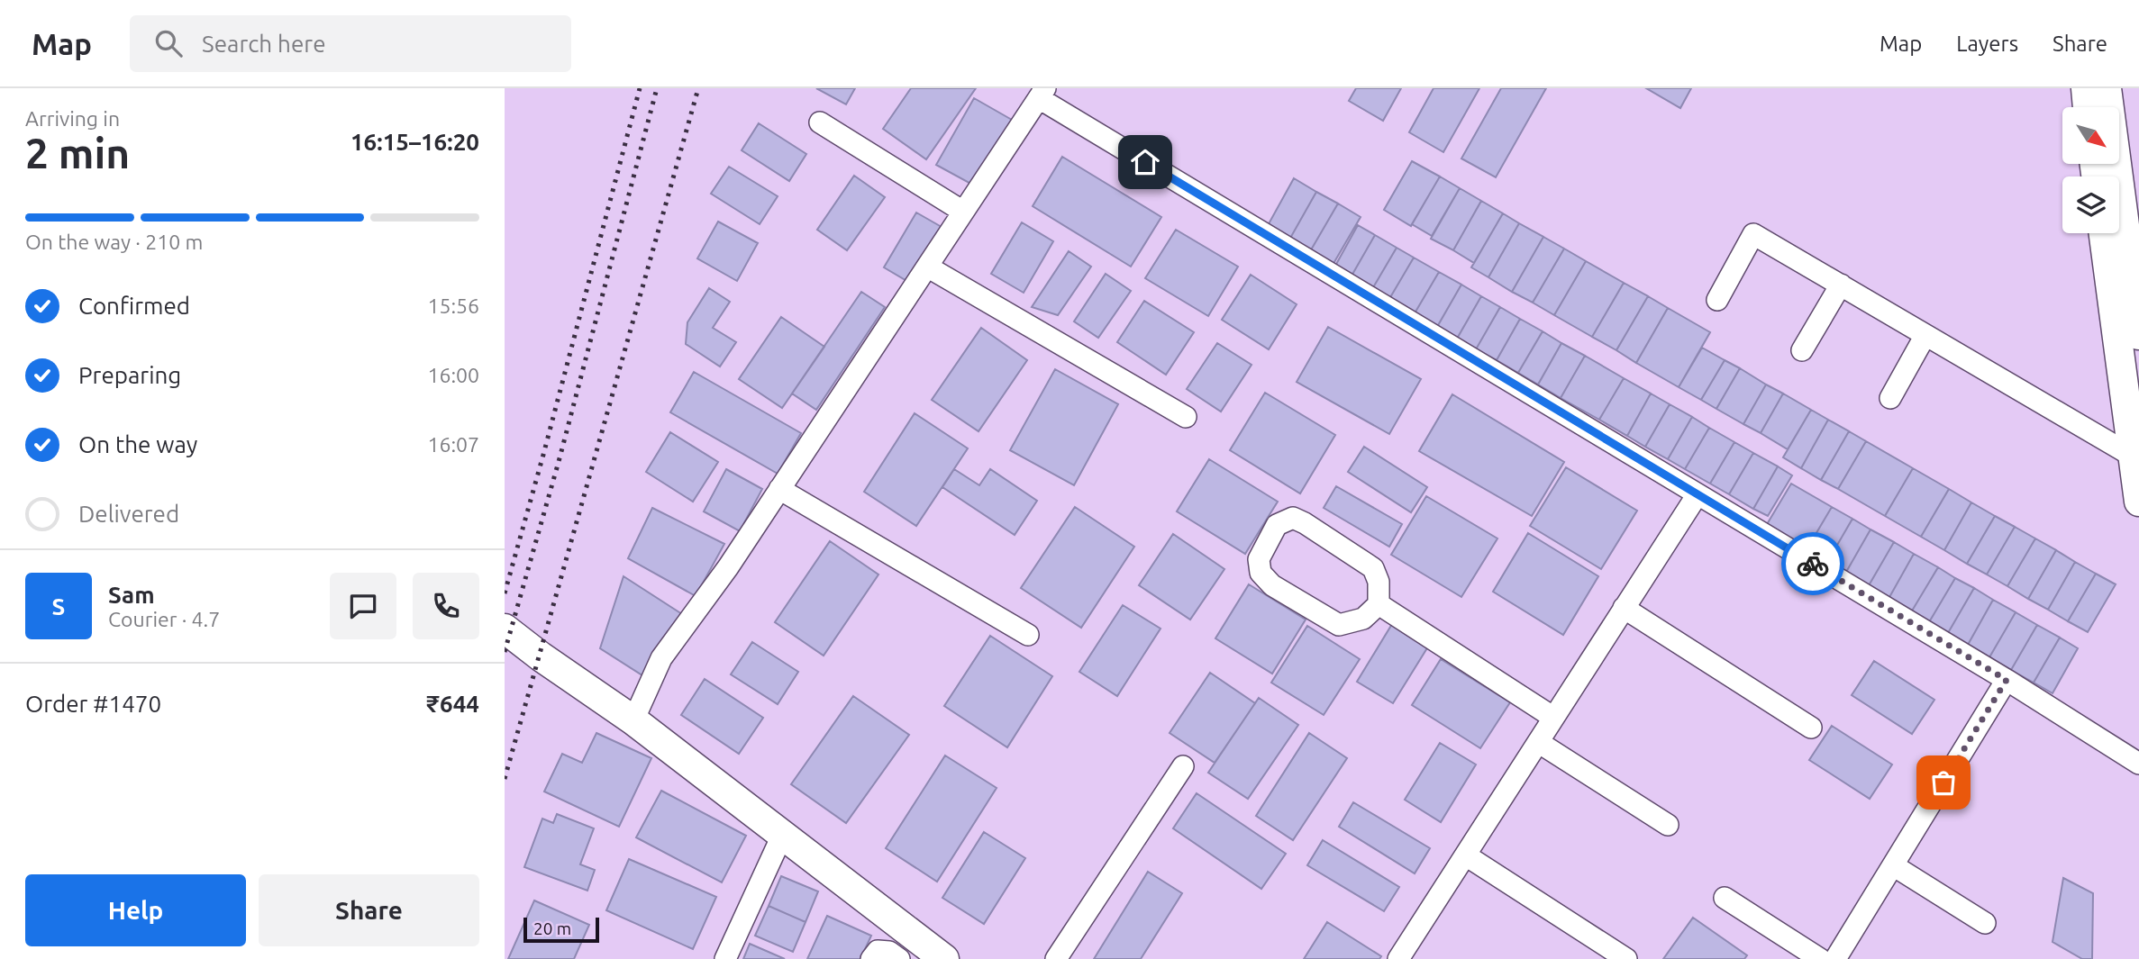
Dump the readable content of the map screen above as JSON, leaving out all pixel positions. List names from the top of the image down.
{
  "scale_bar": "20 m",
  "north": "bottom right",
  "page": {
    "header": "Map",
    "search": "Search here",
    "nav": ["Map", "Layers", "Share"],
    "heading": ["2 min", "Arriving in", "16:15–16:20"],
    "panel": [
      "Sam",
      "Courier · 4.7",
      "Order #1470",
      "₹644"
    ],
    "bar": "On the way · 210 m",
    "list": [
      ["Confirmed", "15:56"],
      ["Preparing", "16:00"],
      ["On the way", "16:07"],
      "Delivered"
    ],
    "round": "S",
    "buttons": ["Help", "Share"],
    "scale": "20 m"
  }
}
